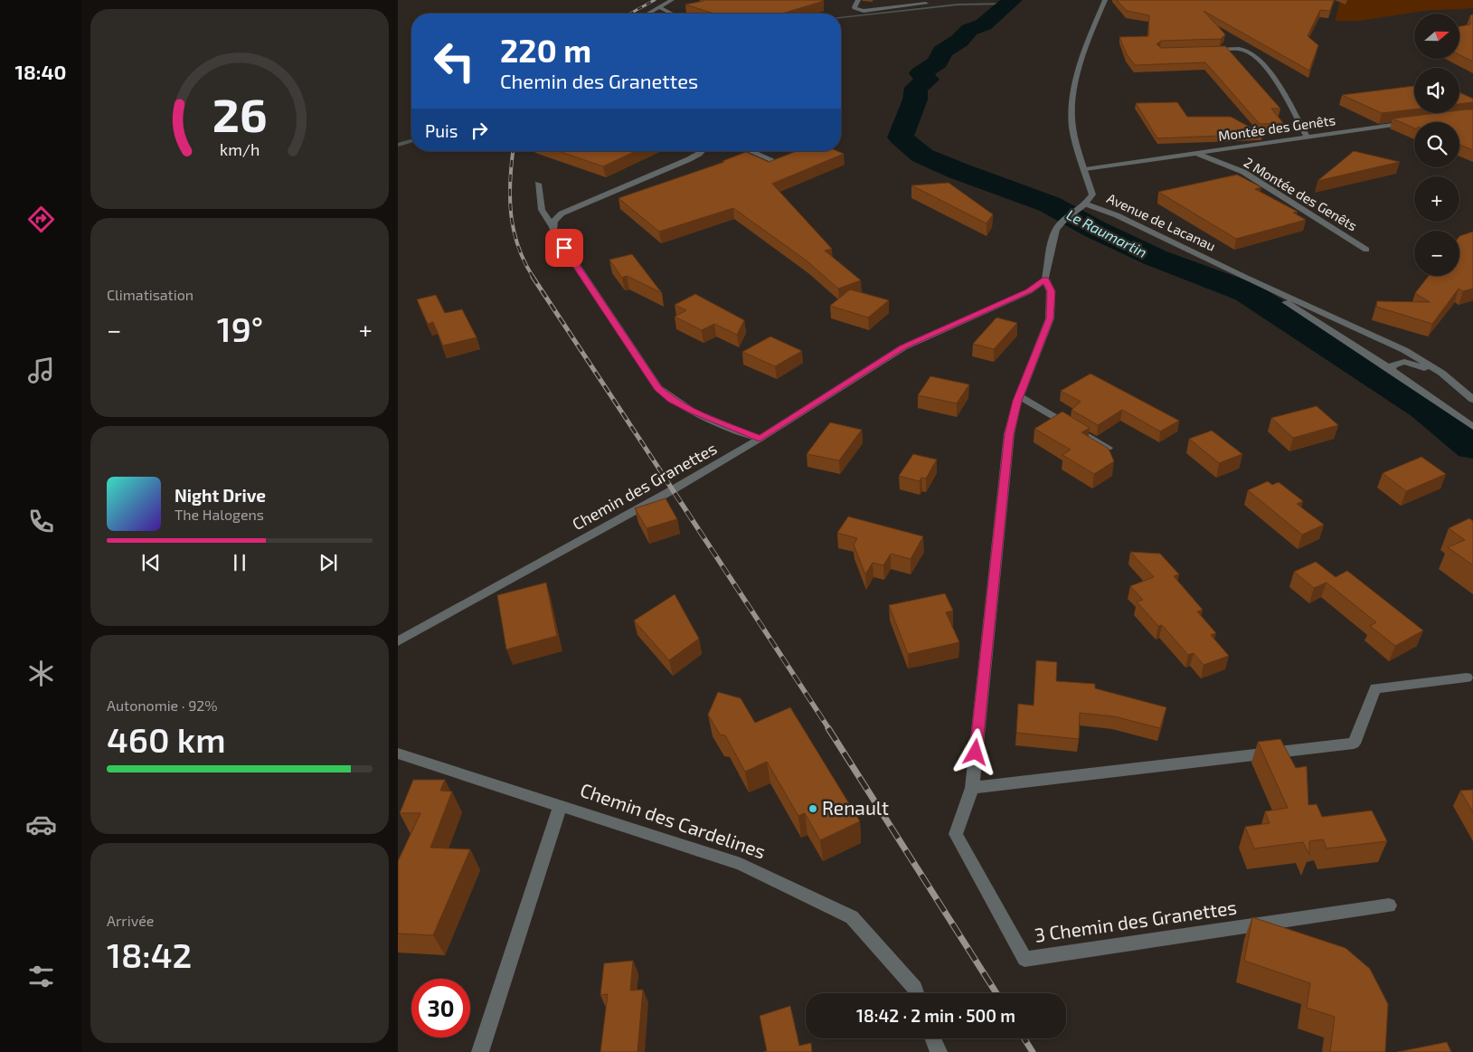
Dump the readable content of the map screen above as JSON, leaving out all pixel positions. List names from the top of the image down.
{
  "streets": {
    "street": [
      "Montée des Genêts",
      "2 Montée des Genêts",
      "Avenue de Lacanau",
      "Chemin des Granettes",
      "Chemin des Cardelines",
      "3 Chemin des Granettes"
    ]
  },
  "crossings": [
    ["Montée des Genêts", "2 Montée des Genêts"],
    ["Montée des Genêts", "Avenue de Lacanau"],
    ["Chemin des Granettes", "3 Chemin des Granettes"]
  ],
  "water": ["Le Raumartin"],
  "places": ["Renault"],
  "north": "right",
  "page": {
    "tabs": "18:40",
    "map_buttons": ["+", "−"],
    "turn": ["220 m", "Chemin des Granettes"],
    "then": "Puis",
    "tile": [
      "Climatisation",
      ["Autonomie · 92%", "460 km"],
      ["Arrivée", "18:42"]
    ],
    "heat": ["−", "19°", "+"],
    "song": ["Night Drive", "The Halogens"],
    "limit": "30",
    "trip": "18:42 · 2 min · 500 m",
    "gauge": ["26", "km/h"]
  }
}
